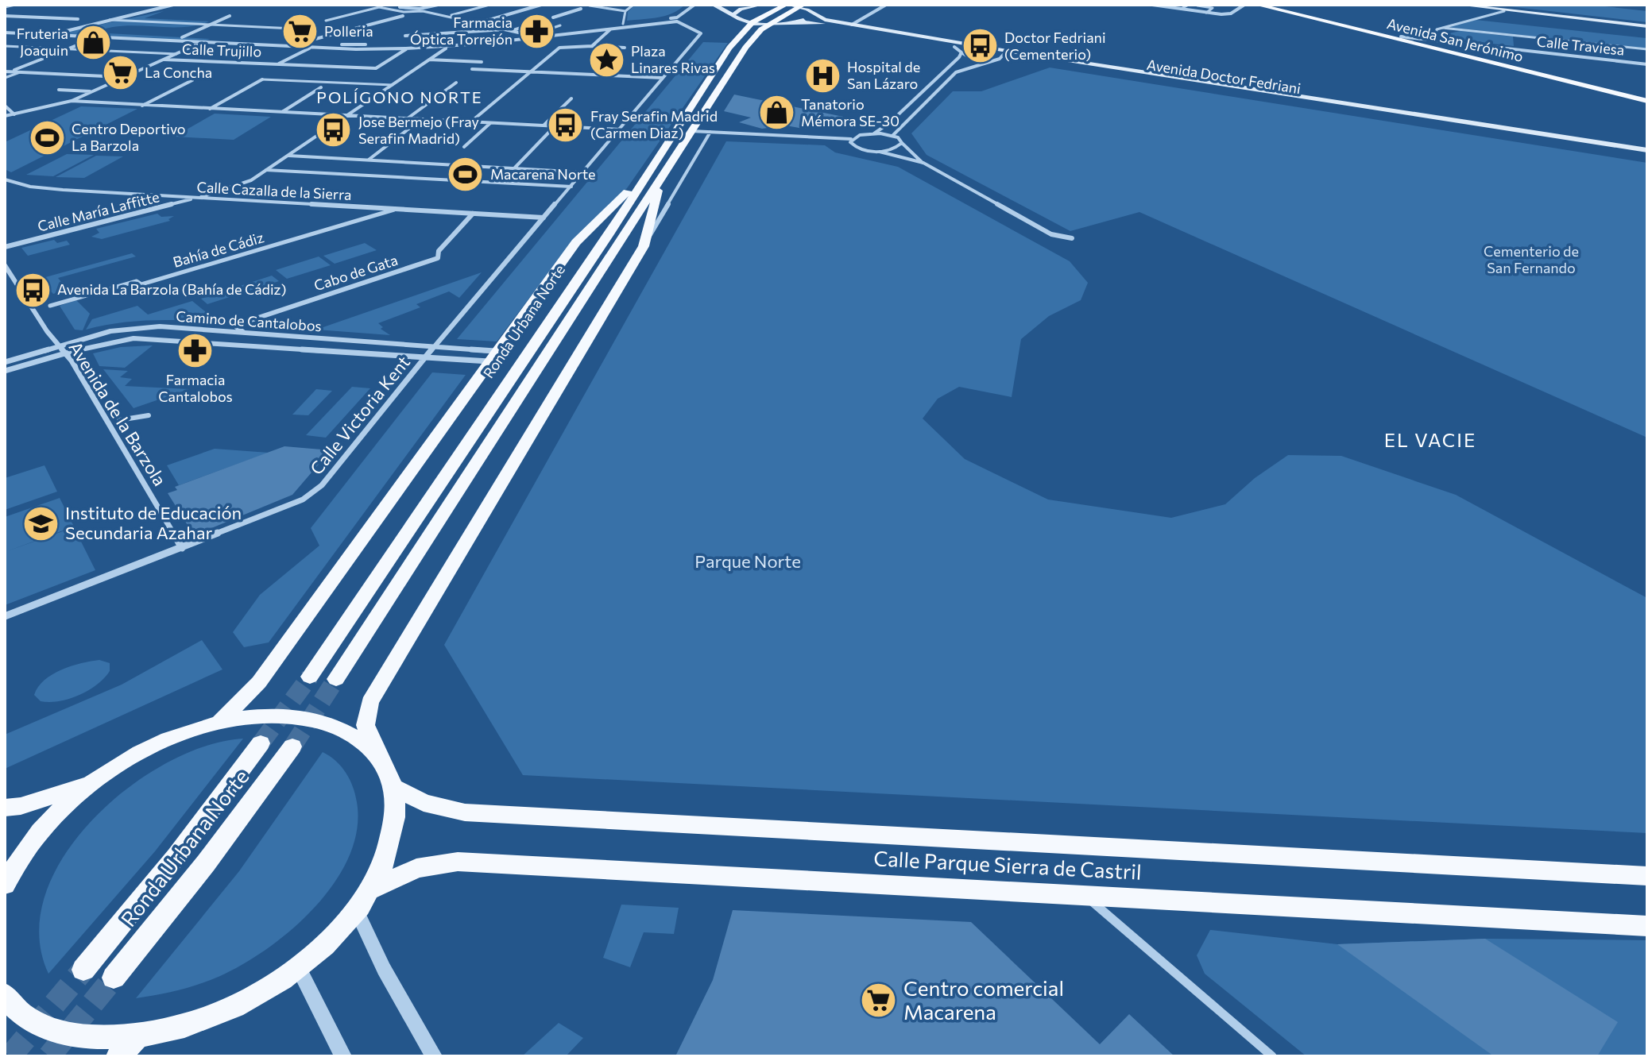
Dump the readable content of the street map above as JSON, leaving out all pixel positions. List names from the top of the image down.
{
  "streets": {
    "main road": [
      "Avenida San Jerónimo",
      "Avenida Doctor Fedriani",
      "Ronda Urbana Norte",
      "Calle Parque Sierra de Castril"
    ],
    "street": [
      "Calle Traviesa",
      "Calle Trujillo",
      "Calle Cazalla de la Sierra",
      "Calle María Laffitte",
      "Bahía de Cádiz",
      "Cabo de Gata",
      "Camino de Cantalobos",
      "Avenida de la Barzola",
      "Calle Victoria Kent"
    ]
  },
  "crossings": [
    ["Avenida San Jerónimo", "Calle Traviesa"],
    ["Avenida Doctor Fedriani", "Ronda Urbana Norte"],
    ["Calle Cazalla de la Sierra", "Calle María Laffitte"],
    ["Calle Cazalla de la Sierra", "Bahía de Cádiz"],
    ["Calle Cazalla de la Sierra", "Cabo de Gata"],
    ["Calle Cazalla de la Sierra", "Calle Victoria Kent"],
    ["Cabo de Gata", "Camino de Cantalobos"],
    ["Camino de Cantalobos", "Avenida de la Barzola"],
    ["Camino de Cantalobos", "Calle Victoria Kent"],
    ["Avenida de la Barzola", "Calle Victoria Kent"]
  ],
  "districts": ["POLÍGONO NORTE", "EL VACIE"],
  "parks": ["Cementerio de San Fernando", "Parque Norte"],
  "places": {
    "pharmacy": ["Farmacia Óptica Torrejón", "Farmacia Cantalobos"],
    "supermarket": ["Polleria", "La Concha", "Centro comercial Macarena"],
    "shop": ["Fruteria Joaquin", "Tanatorio Mémora SE-30"],
    "bus stop": [
      "Doctor Fedriani (Cementerio)",
      "Fray Serafin Madrid (Carmen Diaz)",
      "Jose Bermejo (Fray Serafin Madrid)",
      "Avenida La Barzola (Bahía de Cádiz)"
    ],
    "place": ["Plaza Linares Rivas"],
    "hospital": ["Hospital de San Lázaro"],
    "sports": ["Centro Deportivo La Barzola", "Macarena Norte"],
    "school or university": ["Instituto de Educación Secundaria Azahar"]
  }
}
